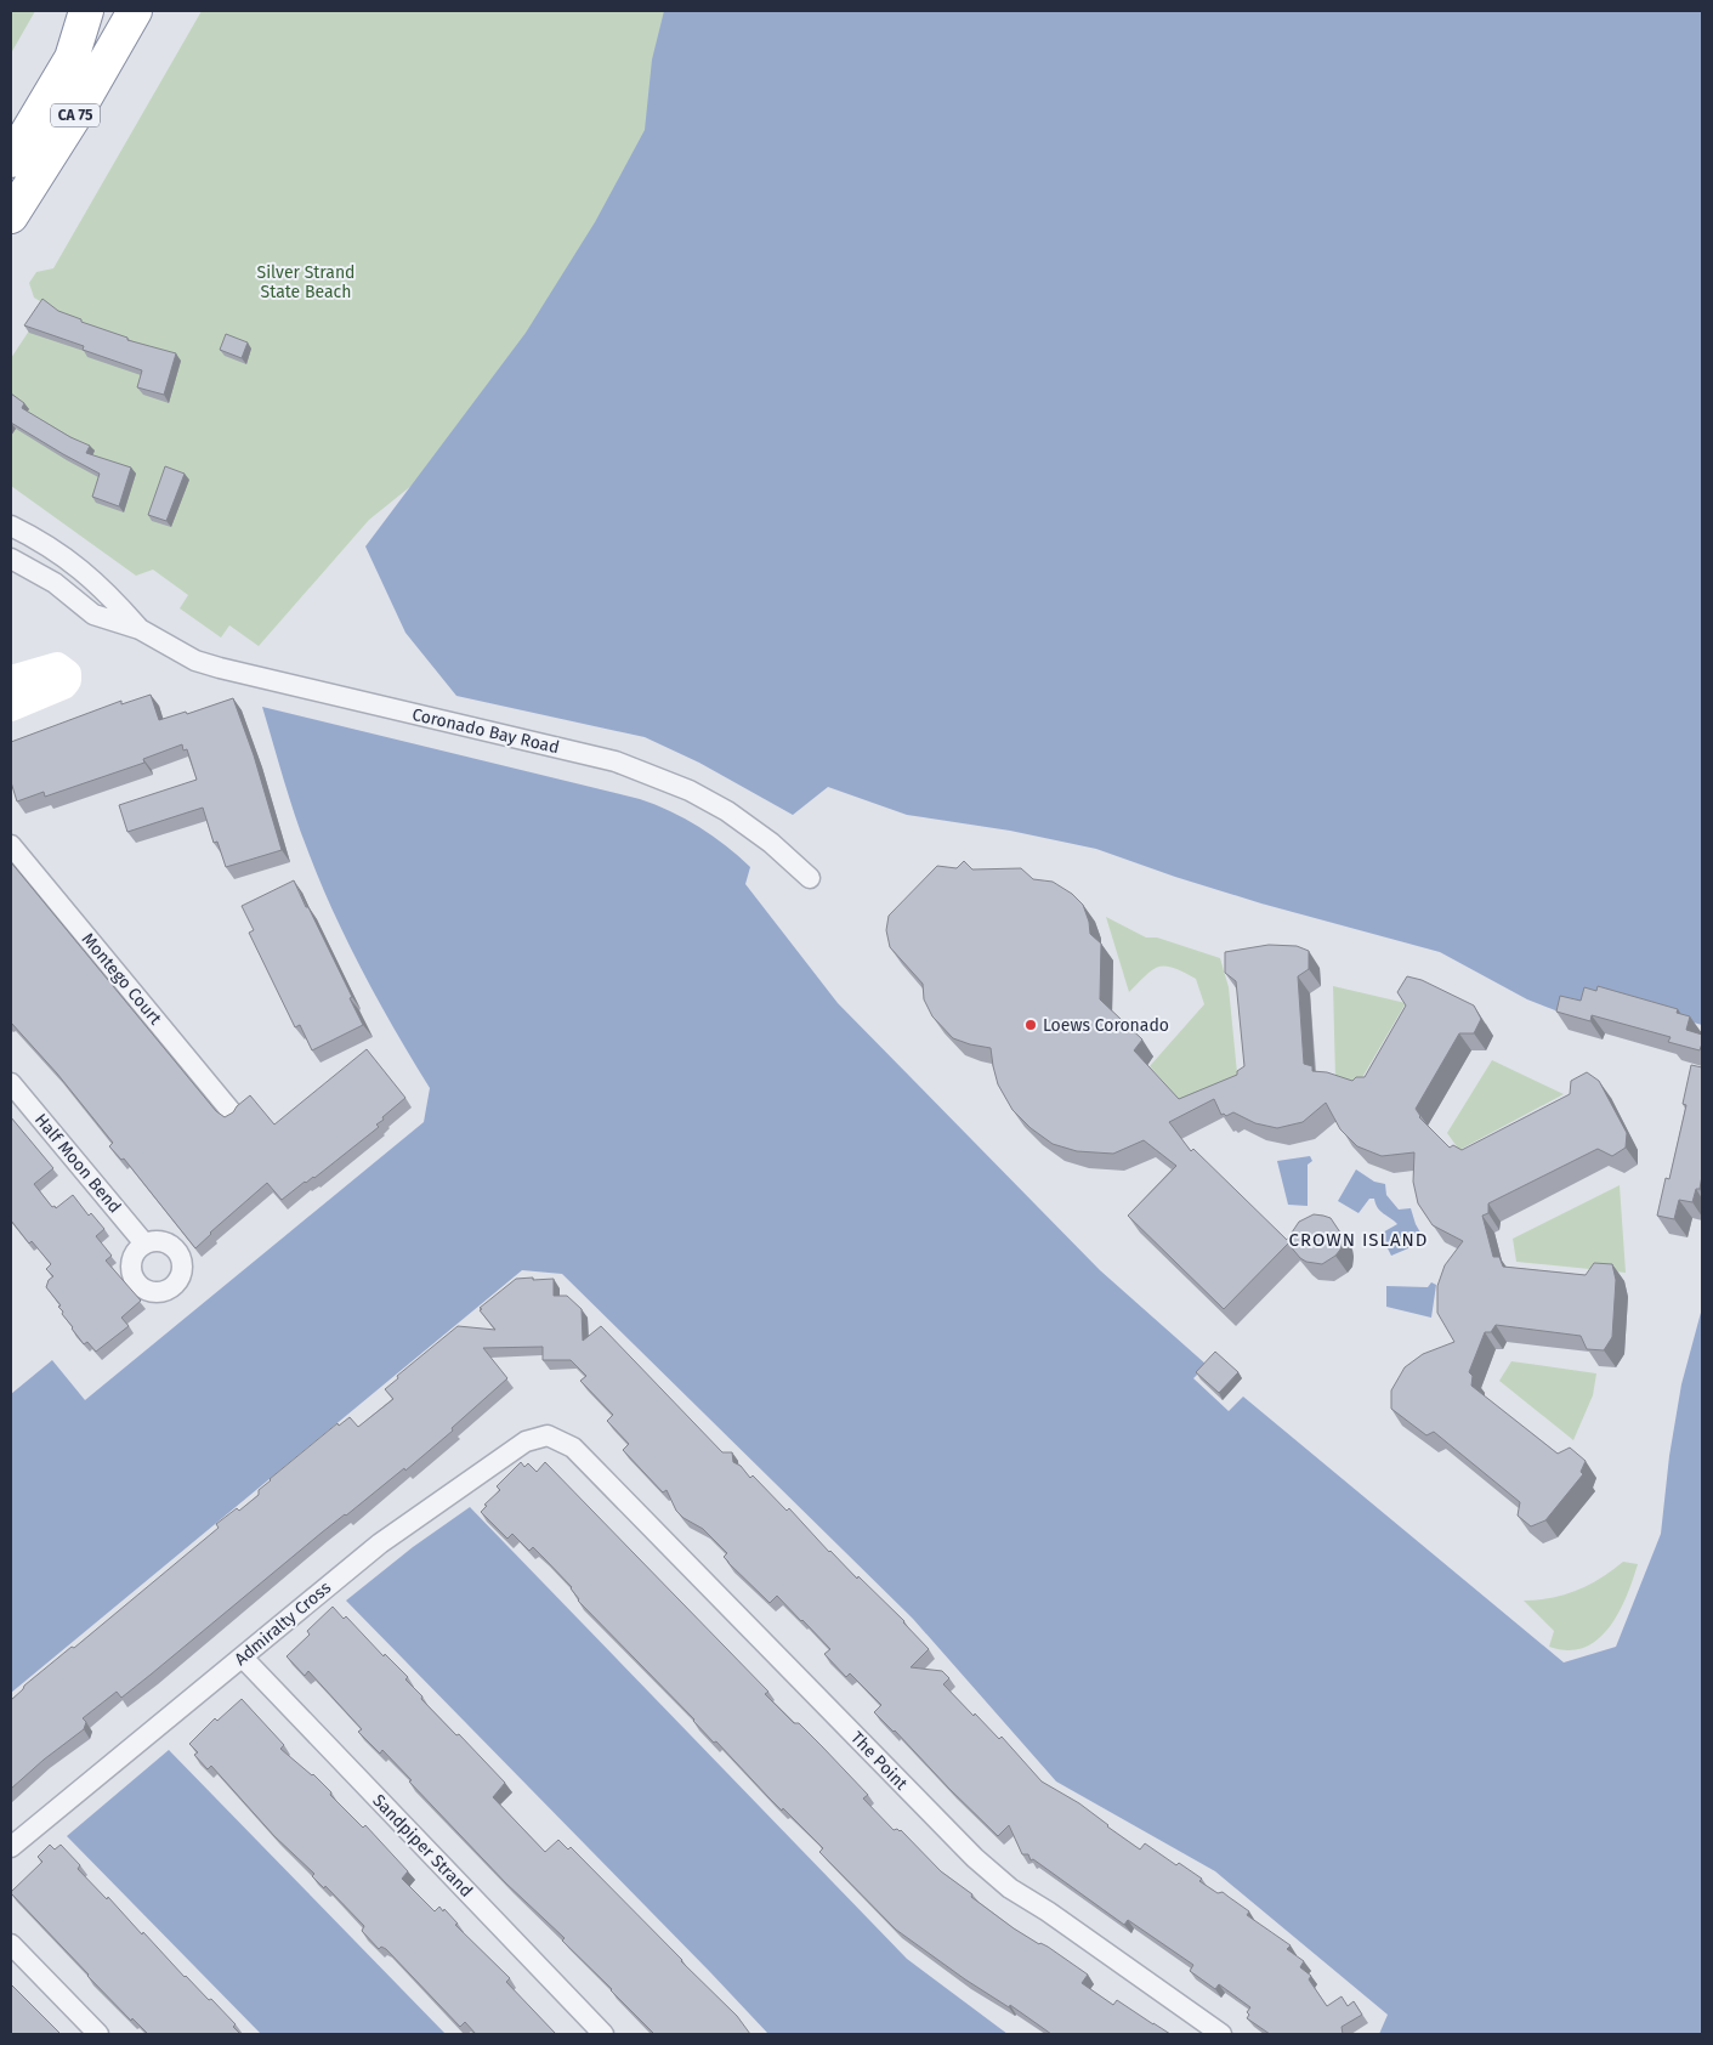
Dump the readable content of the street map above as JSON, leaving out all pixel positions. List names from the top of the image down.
{
  "streets": {
    "highway": ["CA 75"],
    "street": [
      "Coronado Bay Road",
      "Montego Court",
      "Half Moon Bend",
      "Admiralty Cross",
      "The Point",
      "Sandpiper Strand"
    ]
  },
  "crossings": [
    ["Admiralty Cross", "The Point"],
    ["Admiralty Cross", "Sandpiper Strand"]
  ],
  "districts": ["CROWN ISLAND"],
  "parks": ["Silver Strand State Beach"],
  "places": ["Loews Coronado"]
}
